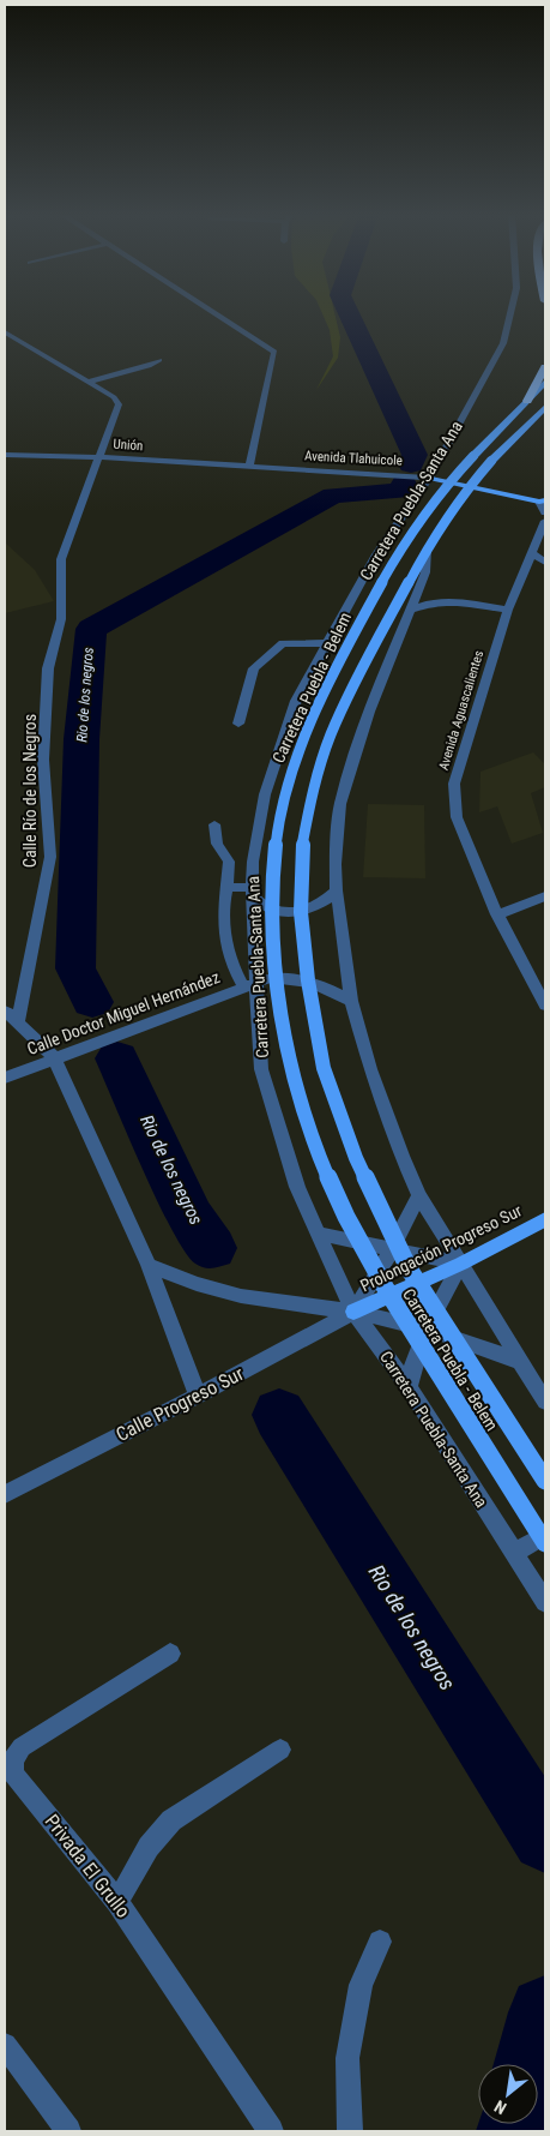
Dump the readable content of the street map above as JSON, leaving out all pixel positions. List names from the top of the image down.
{
  "streets": {
    "main road": ["Avenida Tlahuicole", "Carretera Puebla - Belem", "Prolongación Progreso Sur"],
    "street": [
      "Unión",
      "Carretera Puebla-Santa Ana",
      "Avenida Aguascalientes",
      "Calle Río de los Negros",
      "Calle Doctor Miguel Hernández",
      "Calle Progreso Sur",
      "Privada El Grullo"
    ]
  },
  "crossings": [
    ["Unión", "Avenida Tlahuicole"],
    ["Unión", "Calle Río de los Negros"],
    ["Avenida Tlahuicole", "Carretera Puebla-Santa Ana"],
    ["Carretera Puebla-Santa Ana", "Calle Doctor Miguel Hernández"],
    ["Carretera Puebla-Santa Ana", "Prolongación Progreso Sur"],
    ["Carretera Puebla-Santa Ana", "Calle Progreso Sur"],
    ["Prolongación Progreso Sur", "Calle Progreso Sur"]
  ],
  "water": ["Rio de los negros"],
  "north": "bottom left"
}
